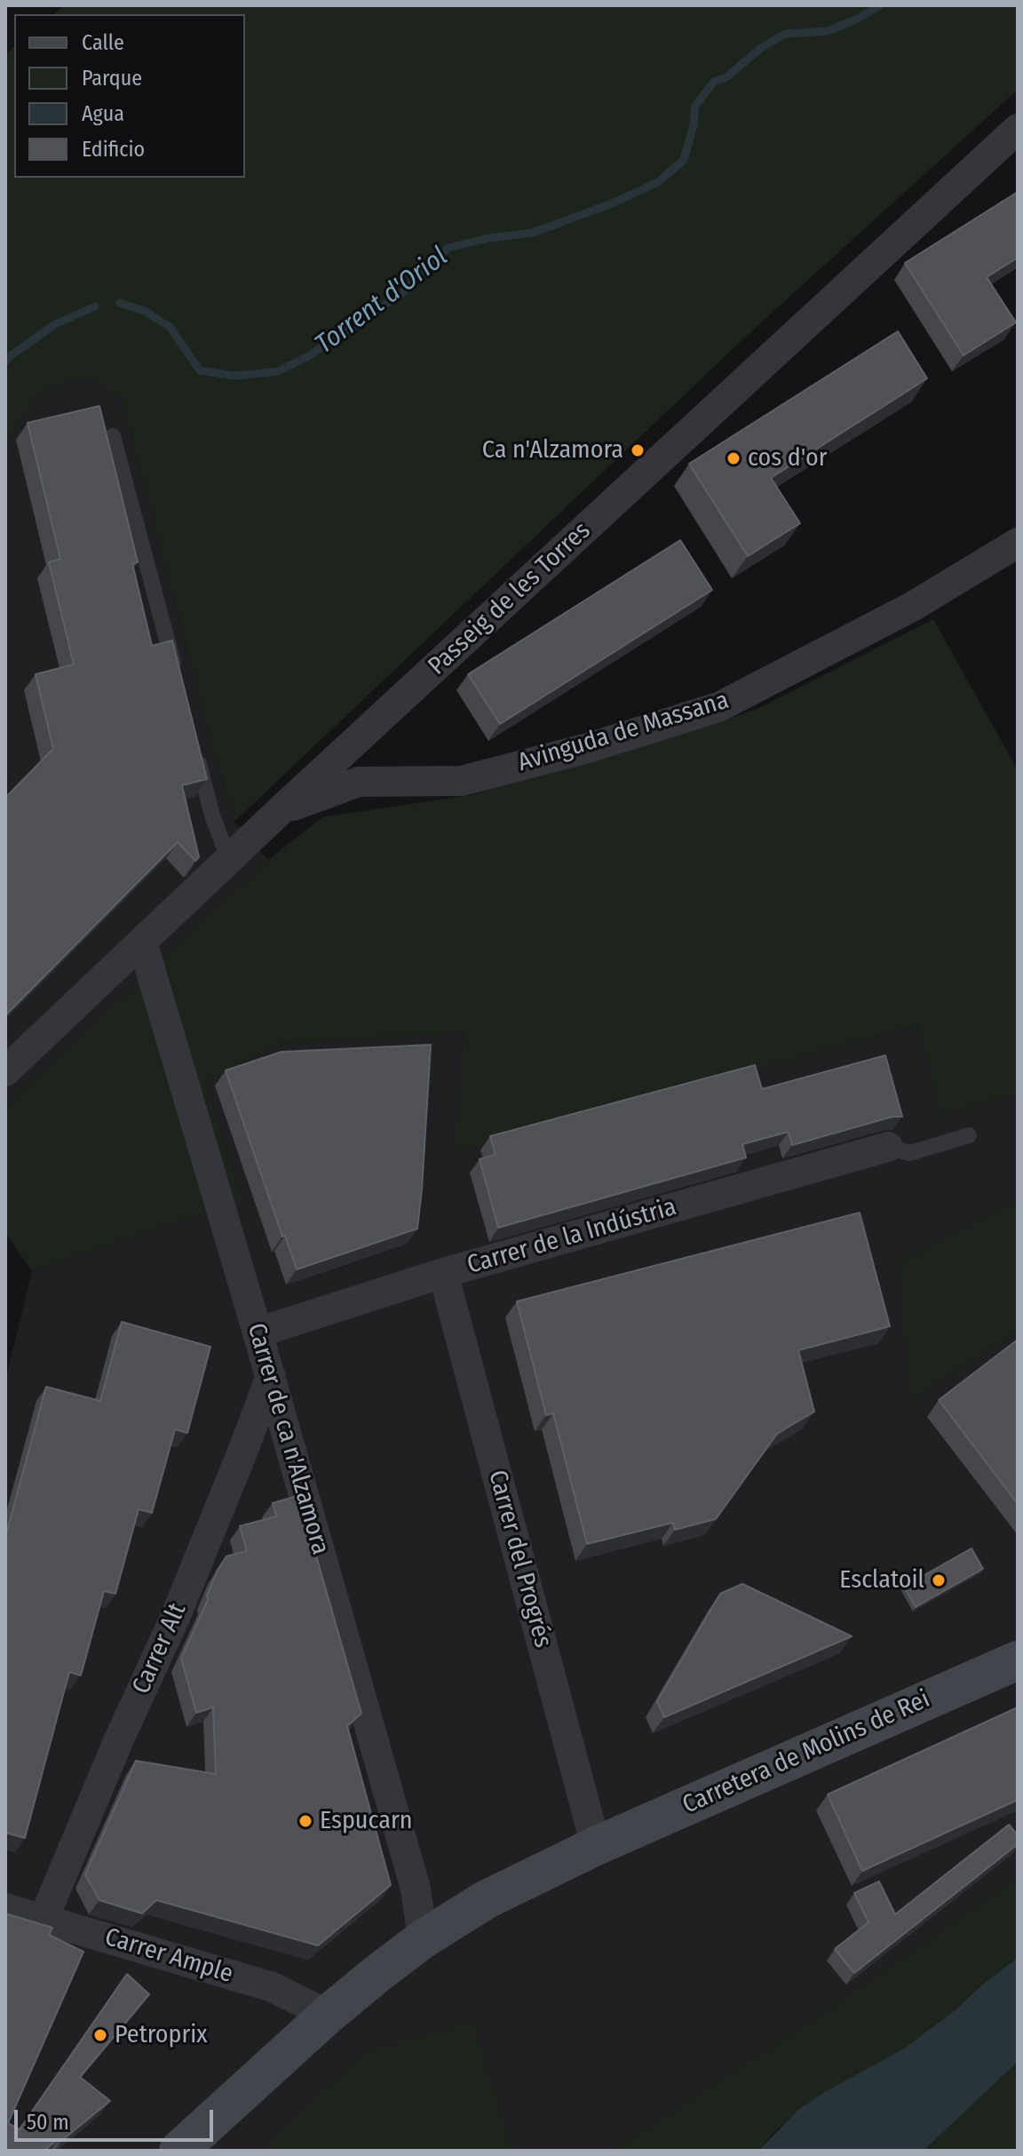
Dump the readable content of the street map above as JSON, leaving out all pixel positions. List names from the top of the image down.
{
  "streets": {
    "main road": ["Carretera de Molins de Rei"],
    "street": [
      "Passeig de les Torres",
      "Avinguda de Massana",
      "Carrer de la Indústria",
      "Carrer de ca n'Alzamora",
      "Carrer del Progrés",
      "Carrer Alt",
      "Carrer Ample"
    ]
  },
  "crossings": [
    ["Passeig de les Torres", "Avinguda de Massana"],
    ["Passeig de les Torres", "Carrer de ca n'Alzamora"],
    ["Carrer de la Indústria", "Carrer de ca n'Alzamora"],
    ["Carrer de la Indústria", "Carrer del Progrés"],
    ["Carrer de ca n'Alzamora", "Carrer Alt"],
    ["Carrer de ca n'Alzamora", "Carretera de Molins de Rei"],
    ["Carrer del Progrés", "Carretera de Molins de Rei"],
    ["Carrer Alt", "Carrer Ample"],
    ["Carretera de Molins de Rei", "Carrer Ample"]
  ],
  "water": ["Torrent d'Oriol"],
  "places": [
    "Ca n'Alzamora",
    "cos d'or",
    "Esclatoil",
    "Espucarn",
    "Petroprix"
  ],
  "legend": [
    "Calle",
    "Parque",
    "Agua",
    "Edificio"
  ],
  "scale_bar": "50 m"
}
